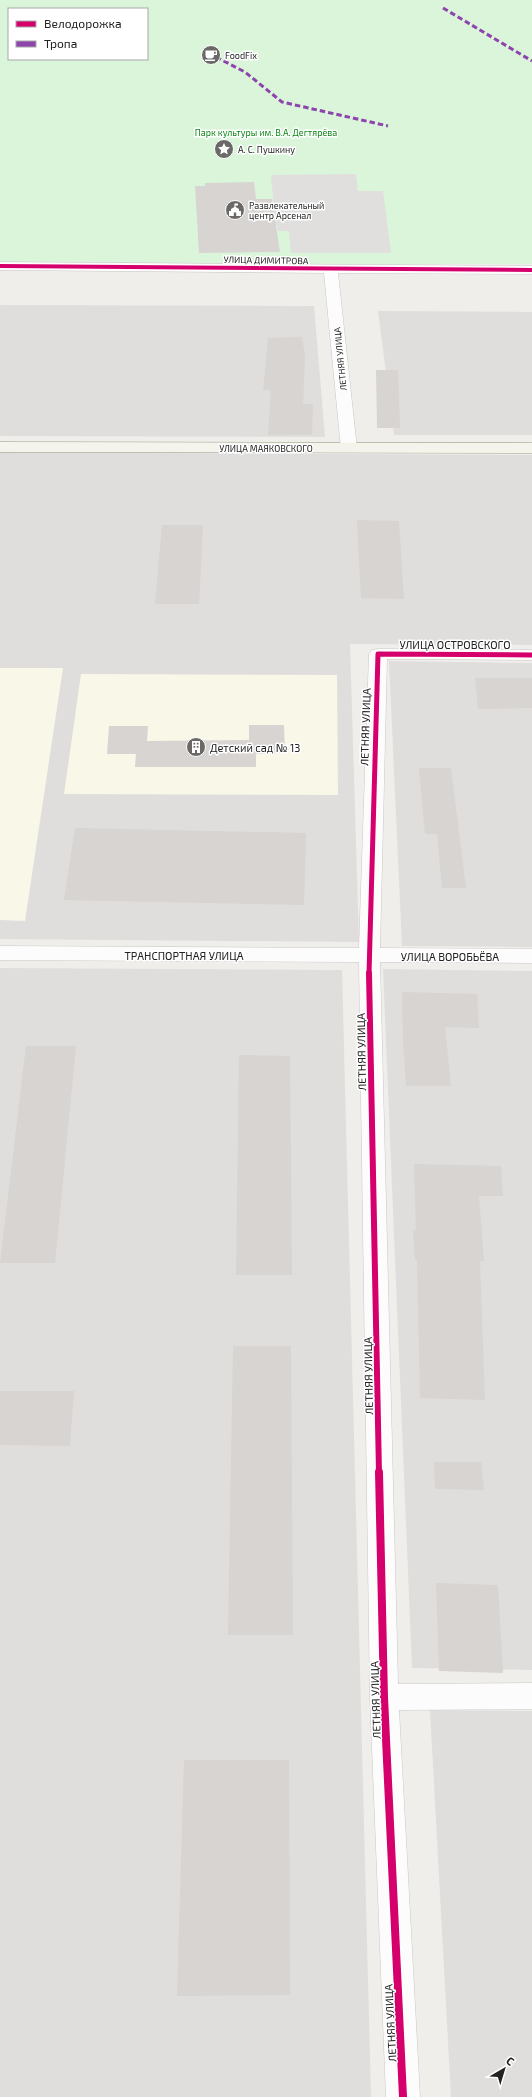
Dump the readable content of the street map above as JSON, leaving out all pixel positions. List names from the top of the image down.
{
  "streets": {
    "street": [
      "УЛИЦА ДИМИТРОВА",
      "ЛЕТНЯЯ УЛИЦА",
      "УЛИЦА МАЯКОВСКОГО",
      "УЛИЦА ОСТРОВСКОГО",
      "ТРАНСПОРТНАЯ УЛИЦА",
      "УЛИЦА ВОРОБЬЁВА"
    ]
  },
  "crossings": [
    ["УЛИЦА ДИМИТРОВА", "ЛЕТНЯЯ УЛИЦА"],
    ["ЛЕТНЯЯ УЛИЦА", "УЛИЦА МАЯКОВСКОГО"],
    ["ЛЕТНЯЯ УЛИЦА", "УЛИЦА ОСТРОВСКОГО"],
    ["ЛЕТНЯЯ УЛИЦА", "ТРАНСПОРТНАЯ УЛИЦА"],
    ["ЛЕТНЯЯ УЛИЦА", "УЛИЦА ВОРОБЬЁВА"],
    ["ТРАНСПОРТНАЯ УЛИЦА", "УЛИЦА ВОРОБЬЁВА"]
  ],
  "parks": ["Парк культуры им. В.А. Дегтярёва"],
  "places": {
    "cafe": ["FoodFix"],
    "place": ["А. С. Пушкину"],
    "public building": ["Развлекательный центр Арсенал"],
    "building": ["Детский сад № 13"]
  },
  "legend": ["Велодорожка", "Тропа"],
  "north": "top right"
}
